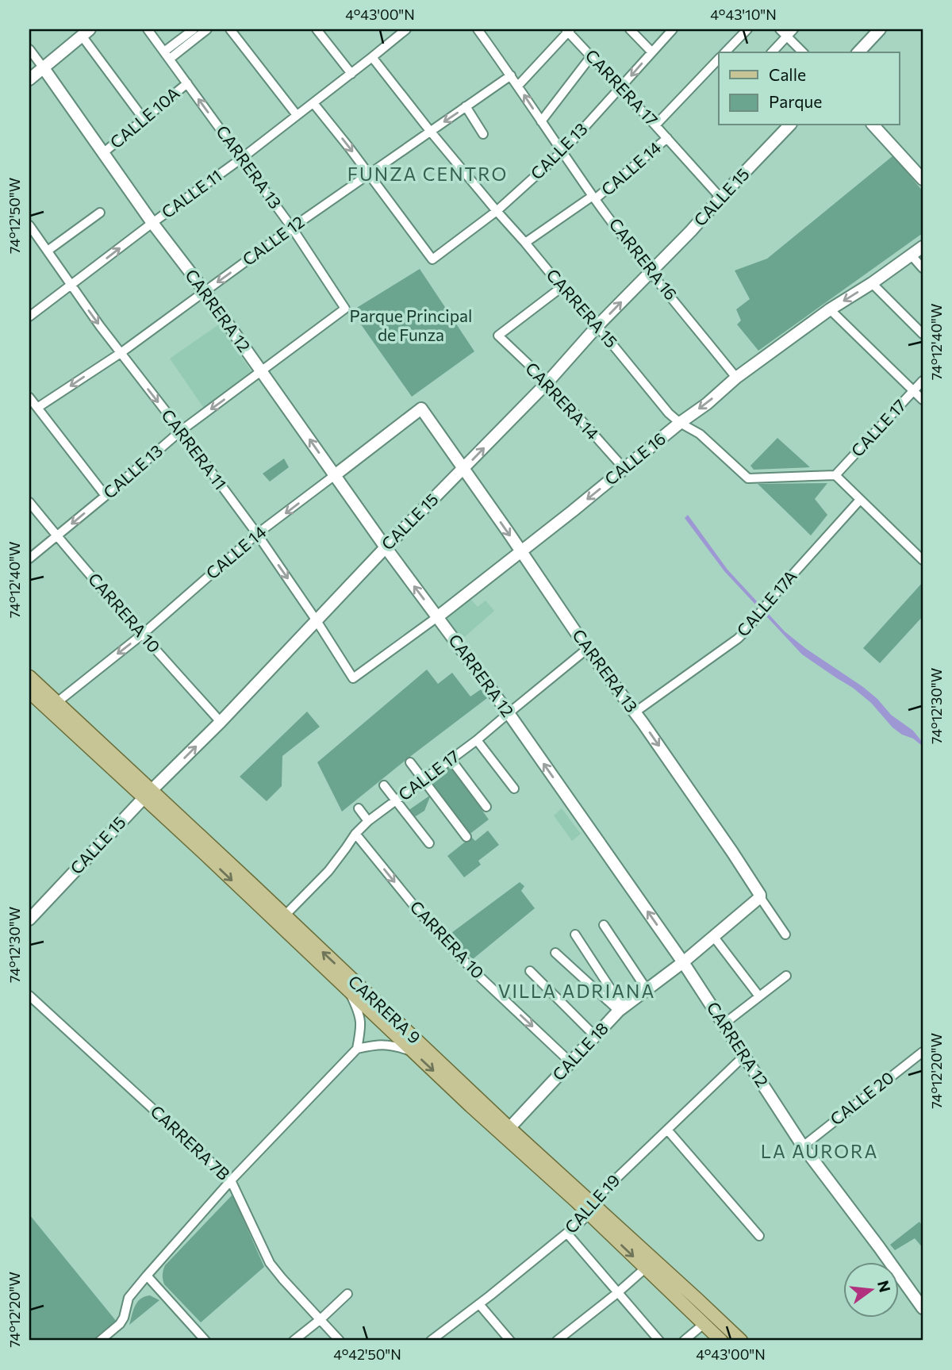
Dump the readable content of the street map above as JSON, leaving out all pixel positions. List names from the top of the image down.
{
  "streets": {
    "main road": [
      "CARRERA 13",
      "CALLE 14",
      "CALLE 15",
      "CARRERA 12",
      "CALLE 16",
      "CARRERA 9",
      "CALLE 18"
    ],
    "street": [
      "CARRERA 17",
      "CALLE 10A",
      "CALLE 13",
      "CALLE 11",
      "CALLE 12",
      "CARRERA 16",
      "CARRERA 15",
      "CARRERA 14",
      "CALLE 17",
      "CARRERA 11",
      "CALLE 17A",
      "CARRERA 10",
      "CALLE 20",
      "CARRERA 7B",
      "CALLE 19"
    ]
  },
  "crossings": [
    ["CARRERA 17", "CALLE 13"],
    ["CARRERA 17", "CALLE 14"],
    ["CARRERA 17", "CALLE 15"],
    ["CALLE 10A", "CARRERA 13"],
    ["CALLE 10A", "CARRERA 12"],
    ["CALLE 13", "CARRERA 13"],
    ["CALLE 13", "CALLE 12"],
    ["CALLE 13", "CARRERA 16"],
    ["CALLE 13", "CARRERA 15"],
    ["CALLE 13", "CARRERA 12"],
    ["CALLE 13", "CARRERA 11"],
    ["CALLE 13", "CARRERA 10"],
    ["CARRERA 13", "CALLE 14"],
    ["CARRERA 13", "CALLE 11"],
    ["CARRERA 13", "CALLE 15"],
    ["CARRERA 13", "CALLE 12"],
    ["CARRERA 13", "CALLE 17"],
    ["CARRERA 13", "CALLE 16"],
    ["CARRERA 13", "CALLE 17A"],
    ["CARRERA 13", "CALLE 18"],
    ["CALLE 14", "CARRERA 16"],
    ["CALLE 14", "CARRERA 15"],
    ["CALLE 14", "CARRERA 12"],
    ["CALLE 14", "CARRERA 11"],
    ["CALLE 14", "CARRERA 10"],
    ["CALLE 14", "CARRERA 9"],
    ["CALLE 11", "CARRERA 15"],
    ["CALLE 11", "CARRERA 12"],
    ["CALLE 11", "CARRERA 11"],
    ["CALLE 15", "CARRERA 16"],
    ["CALLE 15", "CARRERA 15"],
    ["CALLE 15", "CARRERA 12"],
    ["CALLE 15", "CARRERA 14"],
    ["CALLE 15", "CARRERA 11"],
    ["CALLE 15", "CARRERA 10"],
    ["CALLE 15", "CARRERA 9"],
    ["CALLE 12", "CARRERA 16"],
    ["CALLE 12", "CARRERA 15"],
    ["CALLE 12", "CARRERA 12"],
    ["CALLE 12", "CARRERA 11"],
    ["CARRERA 16", "CALLE 16"],
    ["CARRERA 15", "CARRERA 14"],
    ["CARRERA 15", "CALLE 17"],
    ["CARRERA 15", "CALLE 16"],
    ["CARRERA 12", "CALLE 17"],
    ["CARRERA 12", "CALLE 16"],
    ["CARRERA 12", "CALLE 18"],
    ["CARRERA 12", "CALLE 20"],
    ["CARRERA 12", "CALLE 19"],
    ["CARRERA 14", "CALLE 16"],
    ["CALLE 17", "CARRERA 10"],
    ["CALLE 17", "CARRERA 9"],
    ["CARRERA 11", "CALLE 16"],
    ["CARRERA 10", "CALLE 18"],
    ["CARRERA 9", "CALLE 18"],
    ["CARRERA 9", "CALLE 19"]
  ],
  "one_way": ["CALLE 12", "CARRERA 11", "CALLE 16"],
  "districts": ["FUNZA CENTRO", "VILLA ADRIANA", "LA AURORA"],
  "parks": ["Parque Principal de Funza"],
  "legend": ["Calle", "Parque"],
  "north": "right",
  "coordinates": [
    "4°43'00\"N",
    "4°43'10\"N",
    "74°12'50\"W",
    "74°12'40\"W",
    "74°12'30\"W",
    "74°12'20\"W",
    "4°42'50\"N"
  ]
}
